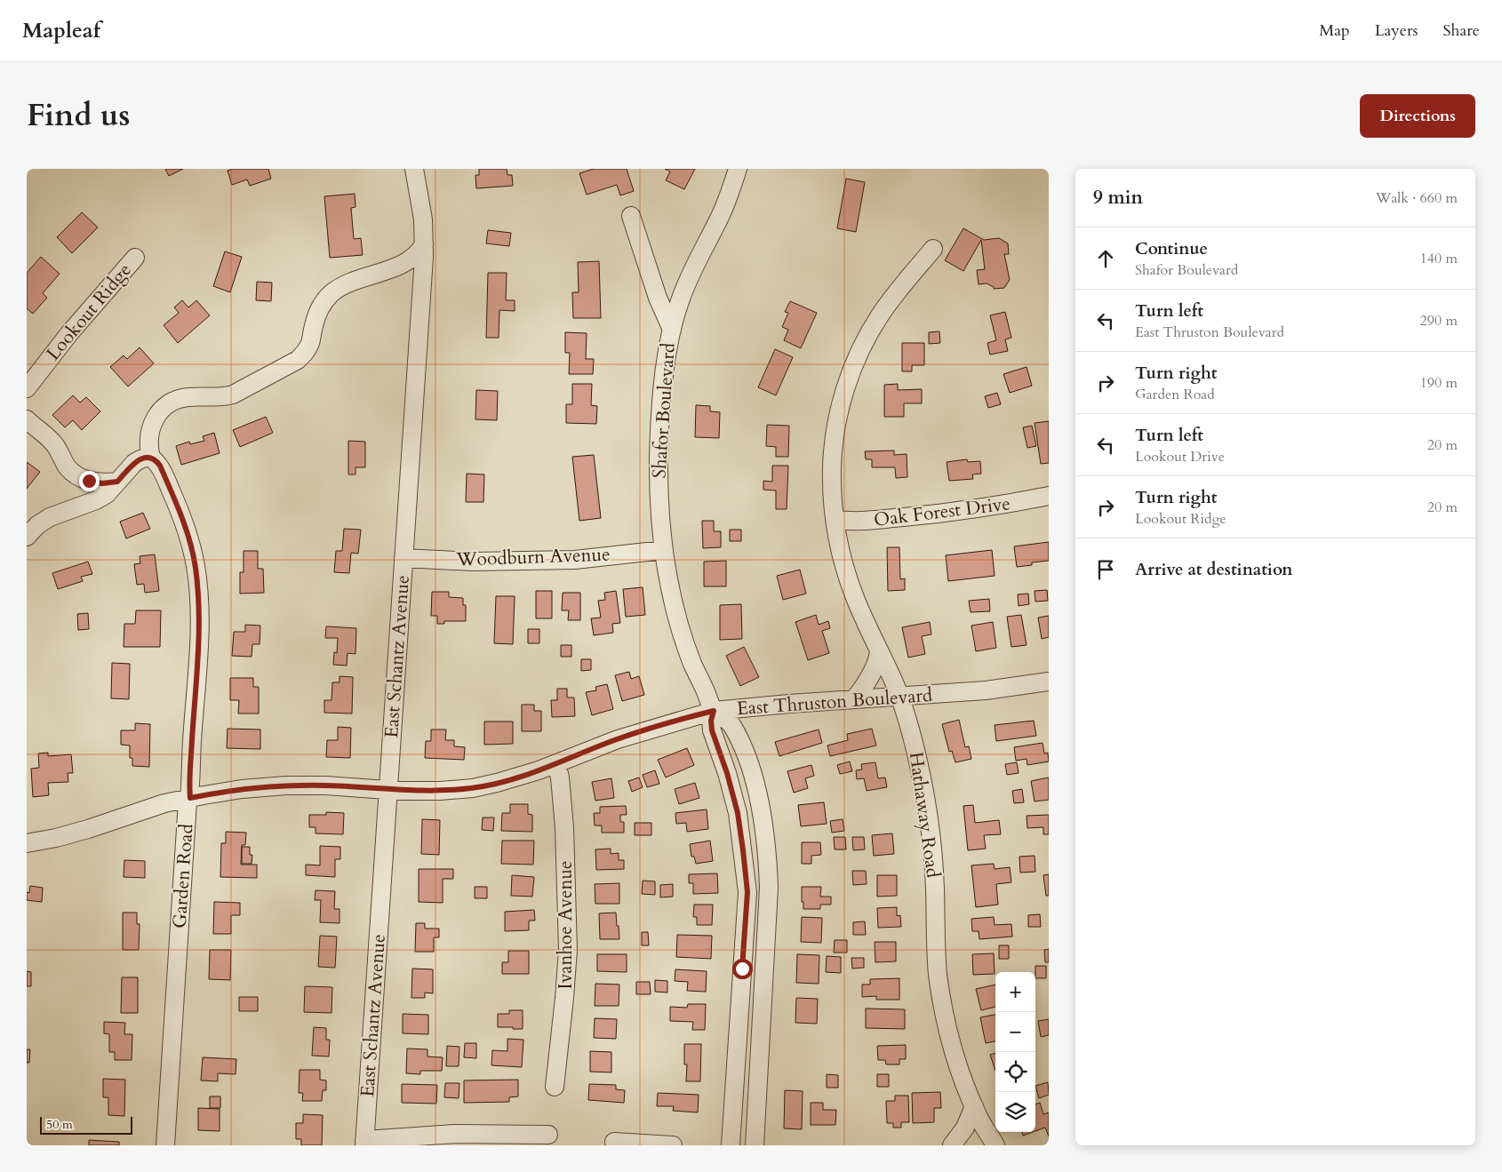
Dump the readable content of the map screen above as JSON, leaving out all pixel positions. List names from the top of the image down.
{
  "streets": {
    "street": [
      "Lookout Ridge",
      "Shafor Boulevard",
      "Oak Forest Drive",
      "Woodburn Avenue",
      "East Schantz Avenue",
      "East Thruston Boulevard",
      "Hathaway Road",
      "Garden Road",
      "Ivanhoe Avenue"
    ]
  },
  "crossings": [
    ["Shafor Boulevard", "Woodburn Avenue"],
    ["Shafor Boulevard", "East Thruston Boulevard"],
    ["Oak Forest Drive", "Hathaway Road"],
    ["Woodburn Avenue", "East Schantz Avenue"],
    ["East Schantz Avenue", "East Thruston Boulevard"],
    ["East Thruston Boulevard", "Hathaway Road"],
    ["East Thruston Boulevard", "Garden Road"],
    ["East Thruston Boulevard", "Ivanhoe Avenue"]
  ],
  "scale_bar": "50 m",
  "page": {
    "header": "Mapleaf",
    "nav": ["Map", "Layers", "Share"],
    "title": "Find us",
    "buttons": "Directions",
    "heading": ["9 min", "Walk · 660 m"],
    "list": [
      ["Continue", "Shafor Boulevard", "140 m"],
      ["Turn left", "East Thruston Boulevard", "290 m"],
      ["Turn right", "Garden Road", "190 m"],
      ["Turn left", "Lookout Drive", "20 m"],
      ["Turn right", "Lookout Ridge", "20 m"],
      "Arrive at destination"
    ],
    "map_buttons": ["+", "−"],
    "scale": "50 m"
  }
}
